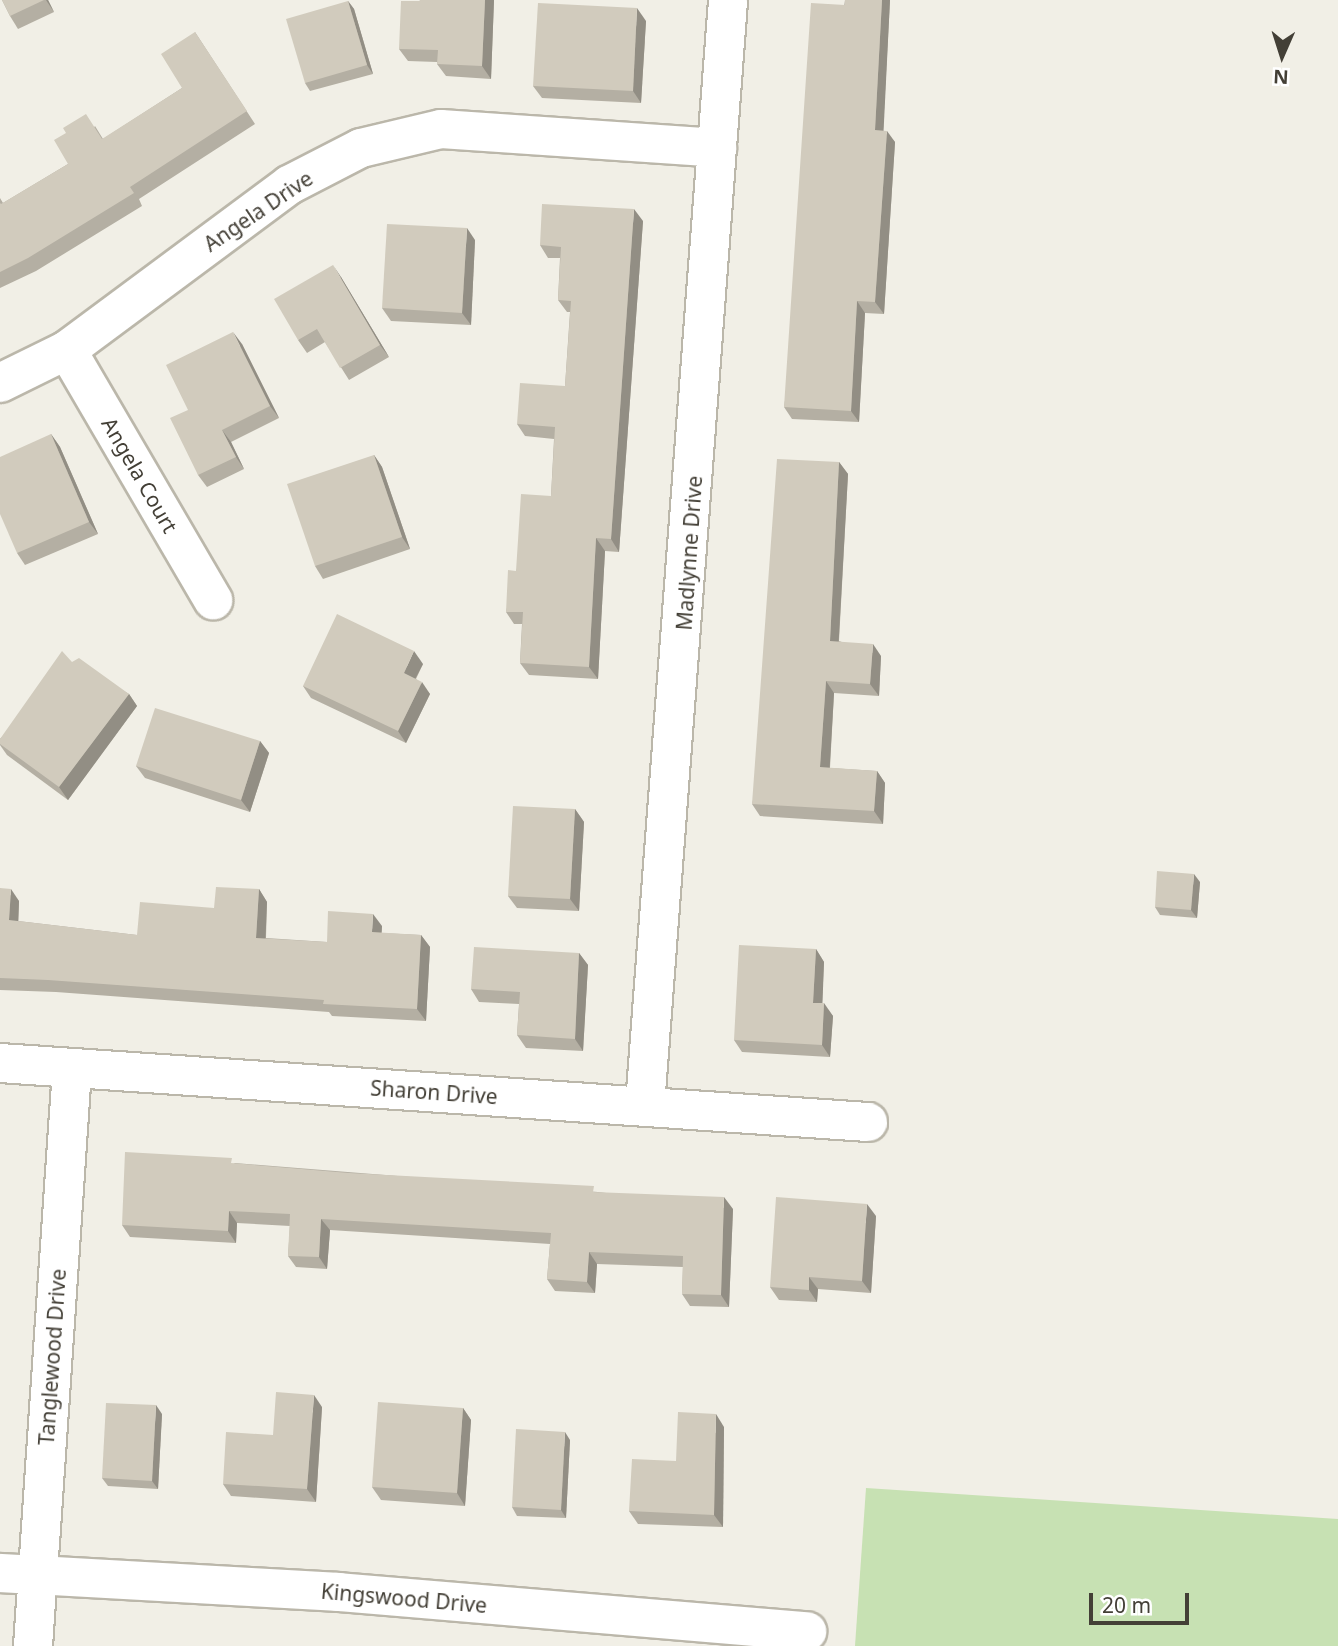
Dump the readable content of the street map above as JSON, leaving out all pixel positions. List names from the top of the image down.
{
  "streets": {
    "street": [
      "Angela Drive",
      "Angela Court",
      "Madlynne Drive",
      "Sharon Drive",
      "Tanglewood Drive",
      "Kingswood Drive"
    ]
  },
  "crossings": [
    ["Angela Drive", "Angela Court"],
    ["Angela Drive", "Madlynne Drive"],
    ["Madlynne Drive", "Sharon Drive"],
    ["Sharon Drive", "Tanglewood Drive"],
    ["Tanglewood Drive", "Kingswood Drive"]
  ],
  "scale_bar": "20 m",
  "north": "bottom"
}
